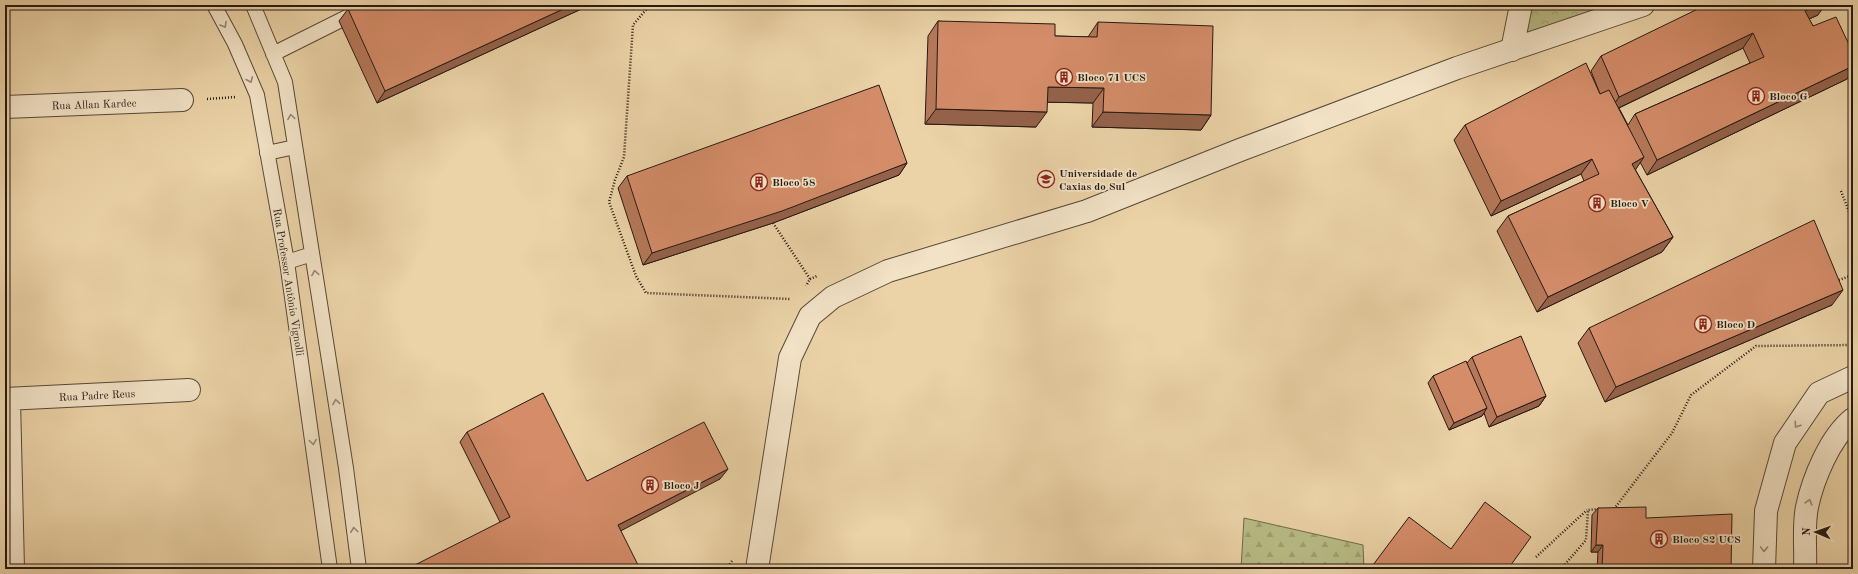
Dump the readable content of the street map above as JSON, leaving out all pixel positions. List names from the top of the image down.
{
  "streets": {
    "street": ["Rua Allan Kardec", "Rua Padre Reus"],
    "lane": ["Rua Professor Antônio Vignolli"]
  },
  "places": {
    "building": [
      "Bloco 71 UCS",
      "Bloco G",
      "Bloco 58",
      "Bloco V",
      "Bloco D",
      "Bloco J",
      "Bloco 82 UCS"
    ],
    "school or university": ["Universidade de Caxias do Sul"]
  },
  "north": "left"
}
